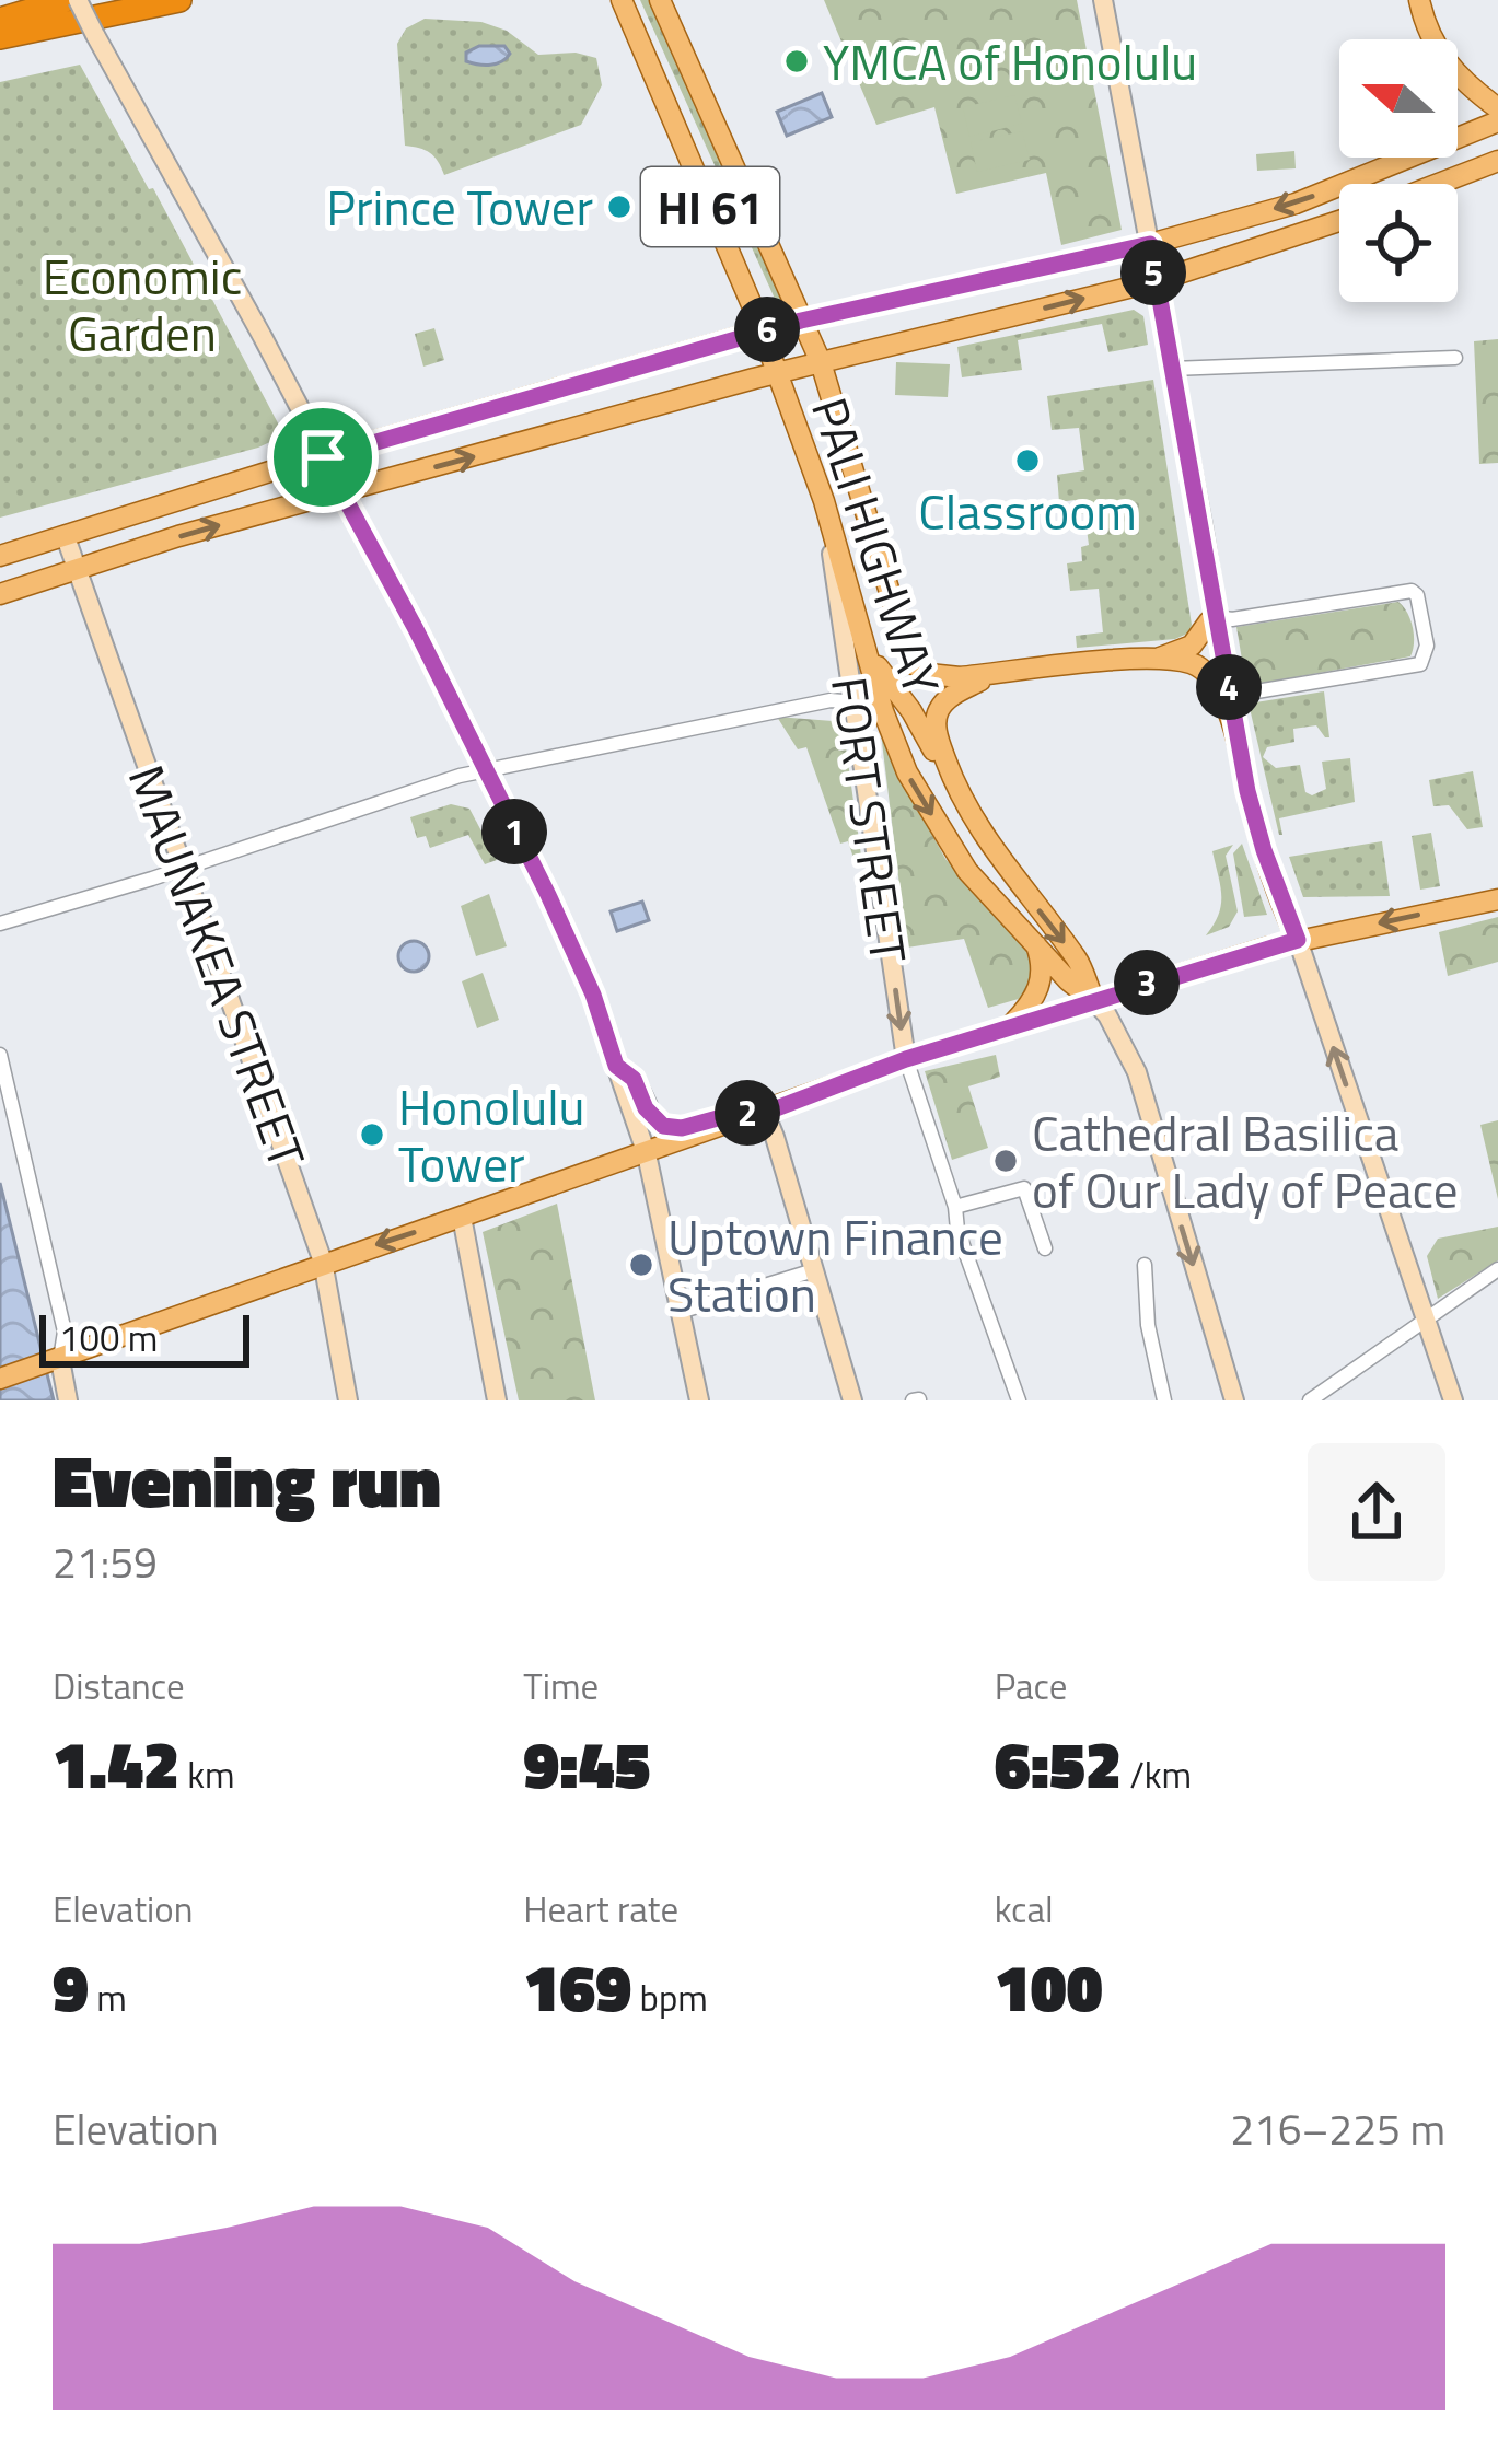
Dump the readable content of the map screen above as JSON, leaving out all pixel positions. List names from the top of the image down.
{
  "streets": {
    "main road": [
      "HI 61",
      "PALI HIGHWAY",
      "FORT STREET",
      "MAUNAKEA STREET"
    ]
  },
  "crossings": [
    ["PALI HIGHWAY", "FORT STREET"]
  ],
  "parks": ["Economic Garden"],
  "places": [
    "YMCA of Honolulu",
    "Prince Tower",
    "Classroom",
    "Honolulu Tower",
    "Cathedral Basilica of Our Lady of Peace",
    "Uptown Finance Station"
  ],
  "scale_bar": "100 m",
  "north": "left",
  "page": {
    "pins": [
      "5",
      "6",
      "4",
      "1",
      "3",
      "2"
    ],
    "scale": "100 m",
    "heading": ["Evening run", "21:59"],
    "stats": [
      ["Distance", "1.42 km"],
      ["Time", "9:45"],
      ["Pace", "6:52 /km"],
      ["Elevation", "9 m"],
      ["Heart rate", "169 bpm"],
      ["kcal", "100"]
    ],
    "chart": ["Elevation", "216–225 m"]
  }
}
